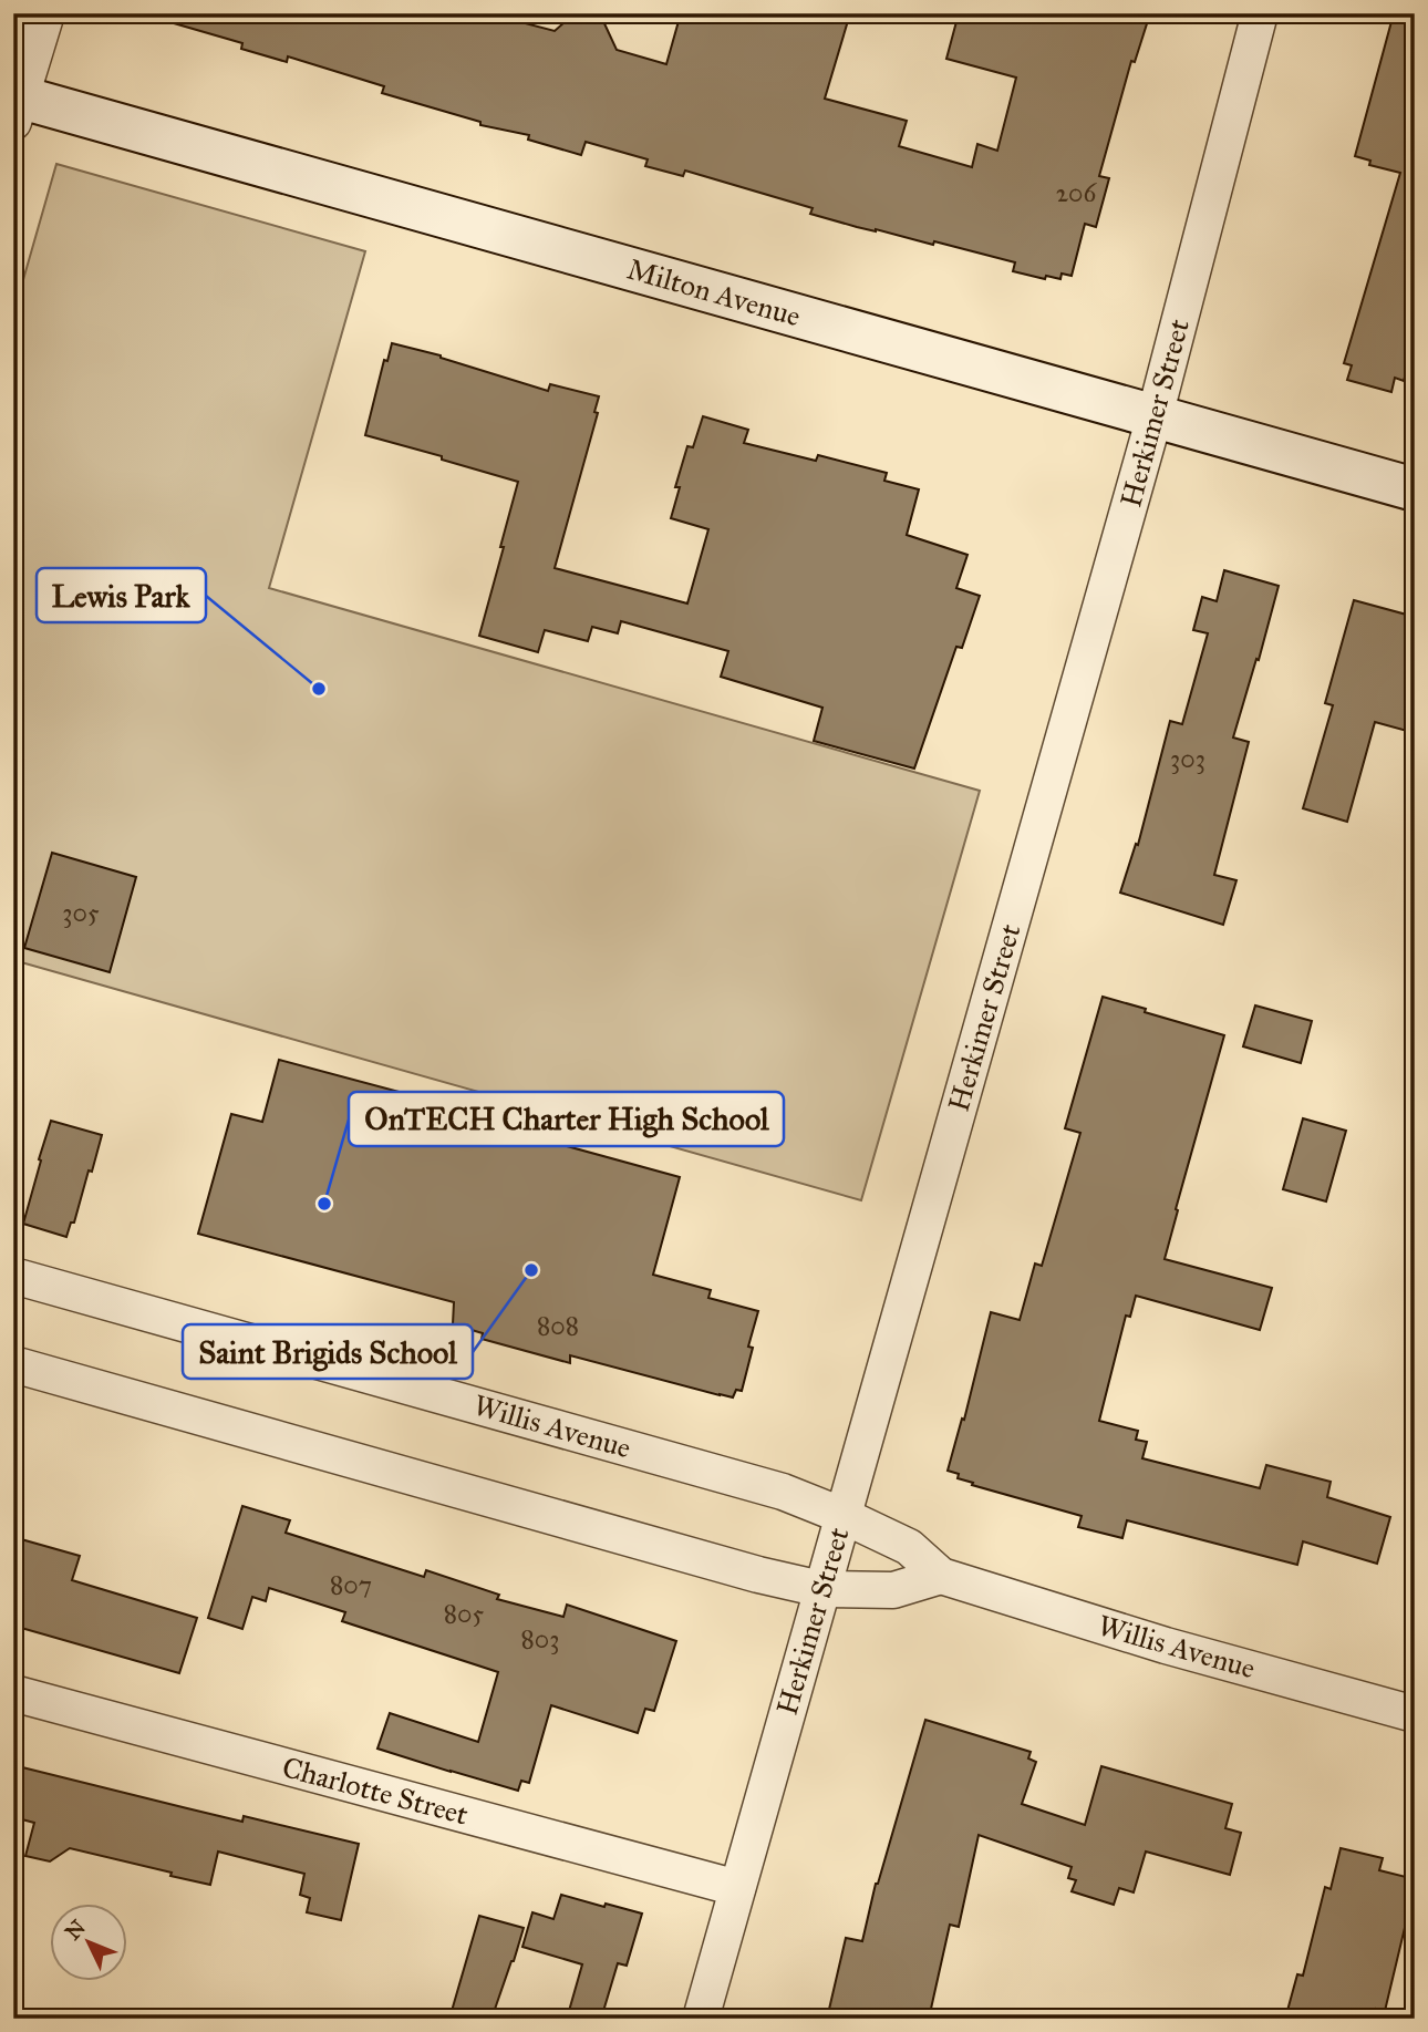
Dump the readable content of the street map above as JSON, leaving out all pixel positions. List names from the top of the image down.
{
  "streets": {
    "street": [
      "Milton Avenue",
      "Herkimer Street",
      "Willis Avenue",
      "Charlotte Street"
    ]
  },
  "crossings": [
    ["Milton Avenue", "Herkimer Street"],
    ["Herkimer Street", "Willis Avenue"],
    ["Herkimer Street", "Charlotte Street"]
  ],
  "places": ["Lewis Park", "OnTECH Charter High School", "Saint Brigids School"],
  "house_numbers": [
    "206",
    "303",
    "305",
    "808",
    "807",
    "805",
    "803"
  ],
  "north": "top left"
}
